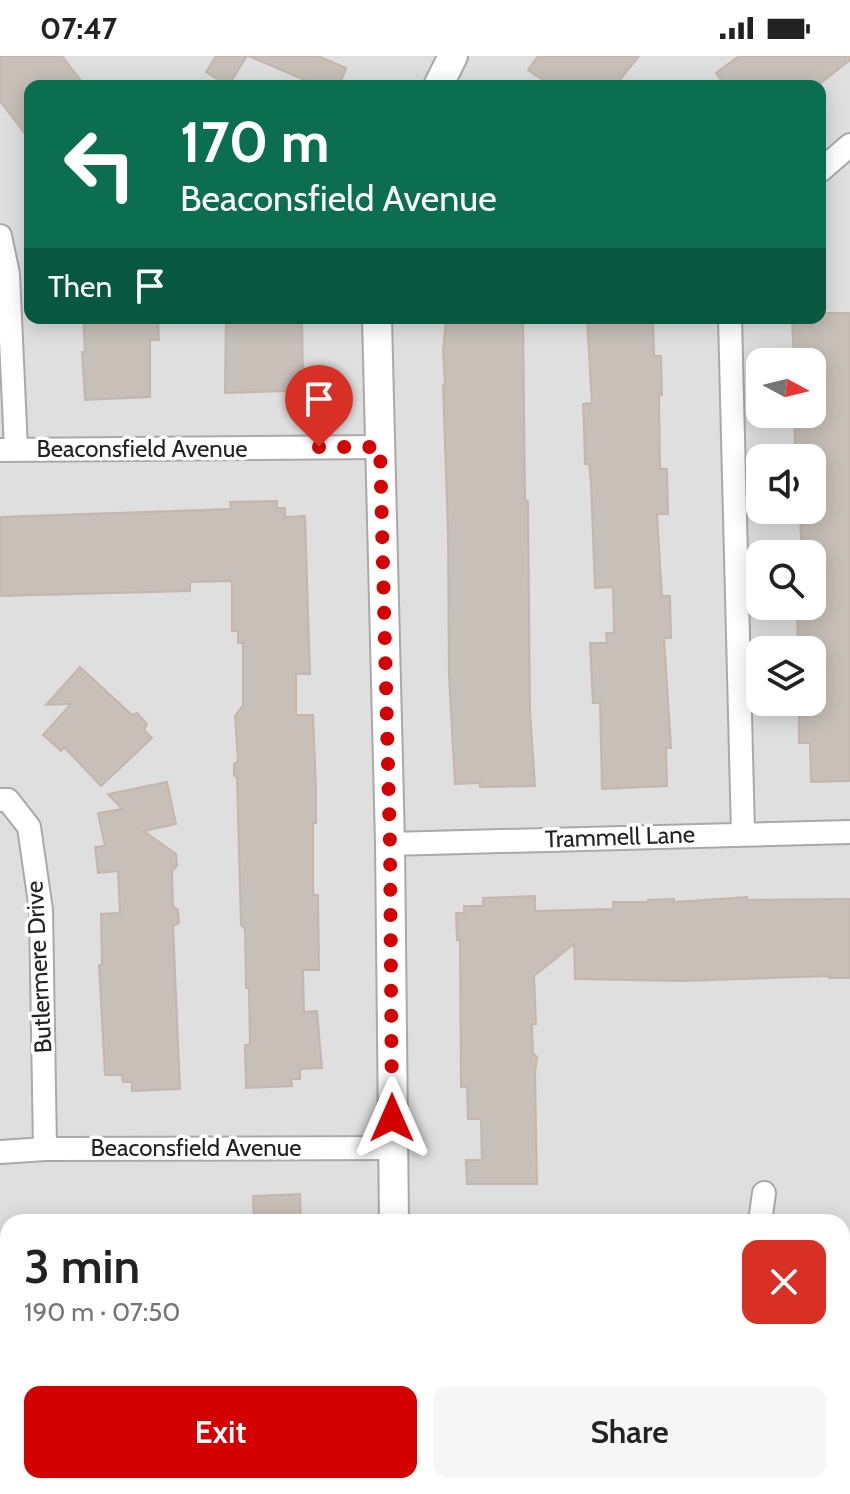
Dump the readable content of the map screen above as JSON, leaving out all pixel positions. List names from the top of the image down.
{
  "streets": {
    "street": ["Beaconsfield Avenue", "Trammell Lane", "Butlermere Drive"]
  },
  "crossings": [
    ["Beaconsfield Avenue", "Butlermere Drive"]
  ],
  "north": "right",
  "page": {
    "status": "07:47",
    "turn": ["170 m", "Beaconsfield Avenue"],
    "then": "Then",
    "heading": ["3 min", "190 m · 07:50"],
    "buttons": ["Exit", "Share"]
  }
}
